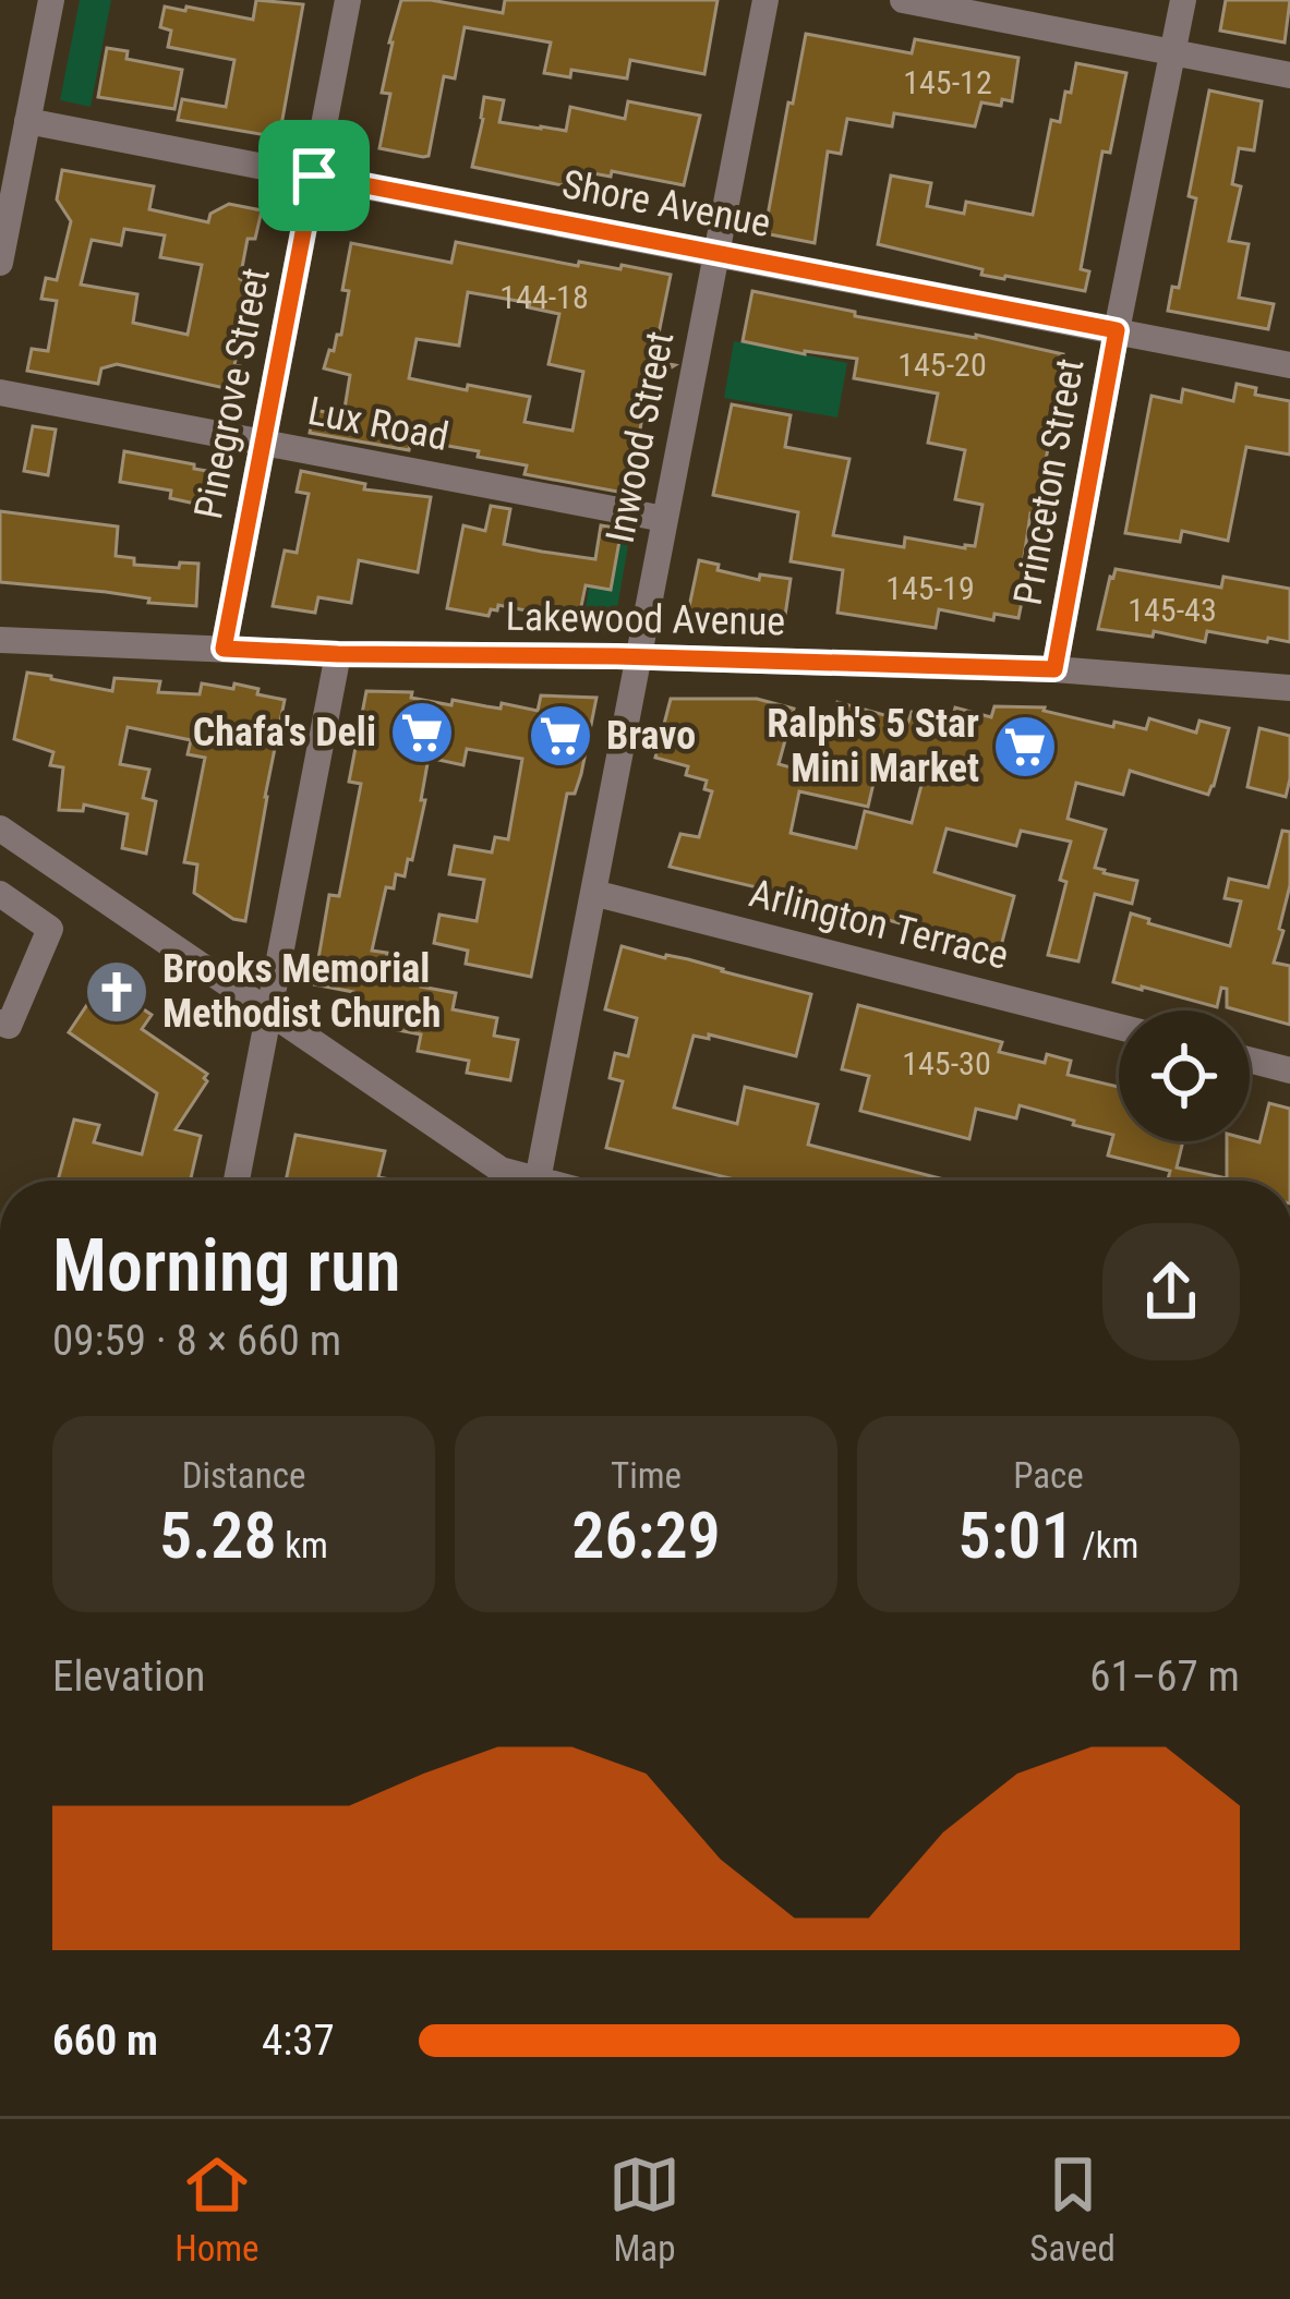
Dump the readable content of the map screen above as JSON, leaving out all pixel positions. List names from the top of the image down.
{
  "streets": {
    "street": [
      "Shore Avenue",
      "Pinegrove Street",
      "Lux Road",
      "Inwood Street",
      "Princeton Street",
      "Lakewood Avenue",
      "Arlington Terrace"
    ]
  },
  "crossings": [
    ["Shore Avenue", "Pinegrove Street"],
    ["Shore Avenue", "Inwood Street"],
    ["Shore Avenue", "Princeton Street"],
    ["Pinegrove Street", "Lux Road"],
    ["Pinegrove Street", "Lakewood Avenue"],
    ["Lux Road", "Inwood Street"],
    ["Inwood Street", "Lakewood Avenue"],
    ["Inwood Street", "Arlington Terrace"],
    ["Princeton Street", "Lakewood Avenue"]
  ],
  "places": {
    "supermarket": ["Chafa's Deli", "Bravo", "Ralph's 5 Star Mini Market"],
    "church": ["Brooks Memorial Methodist Church"]
  },
  "house_numbers": [
    "145-12",
    "144-18",
    "145-20",
    "145-19",
    "145-43",
    "145-30"
  ],
  "page": {
    "heading": ["Morning run", "09:59 · 8 × 660 m"],
    "stats": [
      ["Distance", "5.28 km"],
      ["Time", "26:29"],
      ["Pace", "5:01 /km"]
    ],
    "chart": ["Elevation", "61–67 m"],
    "list": [
      {
        "name": "660 m",
        "note": "4:37"
      }
    ],
    "tabs": ["Home", "Map", "Saved"]
  }
}
